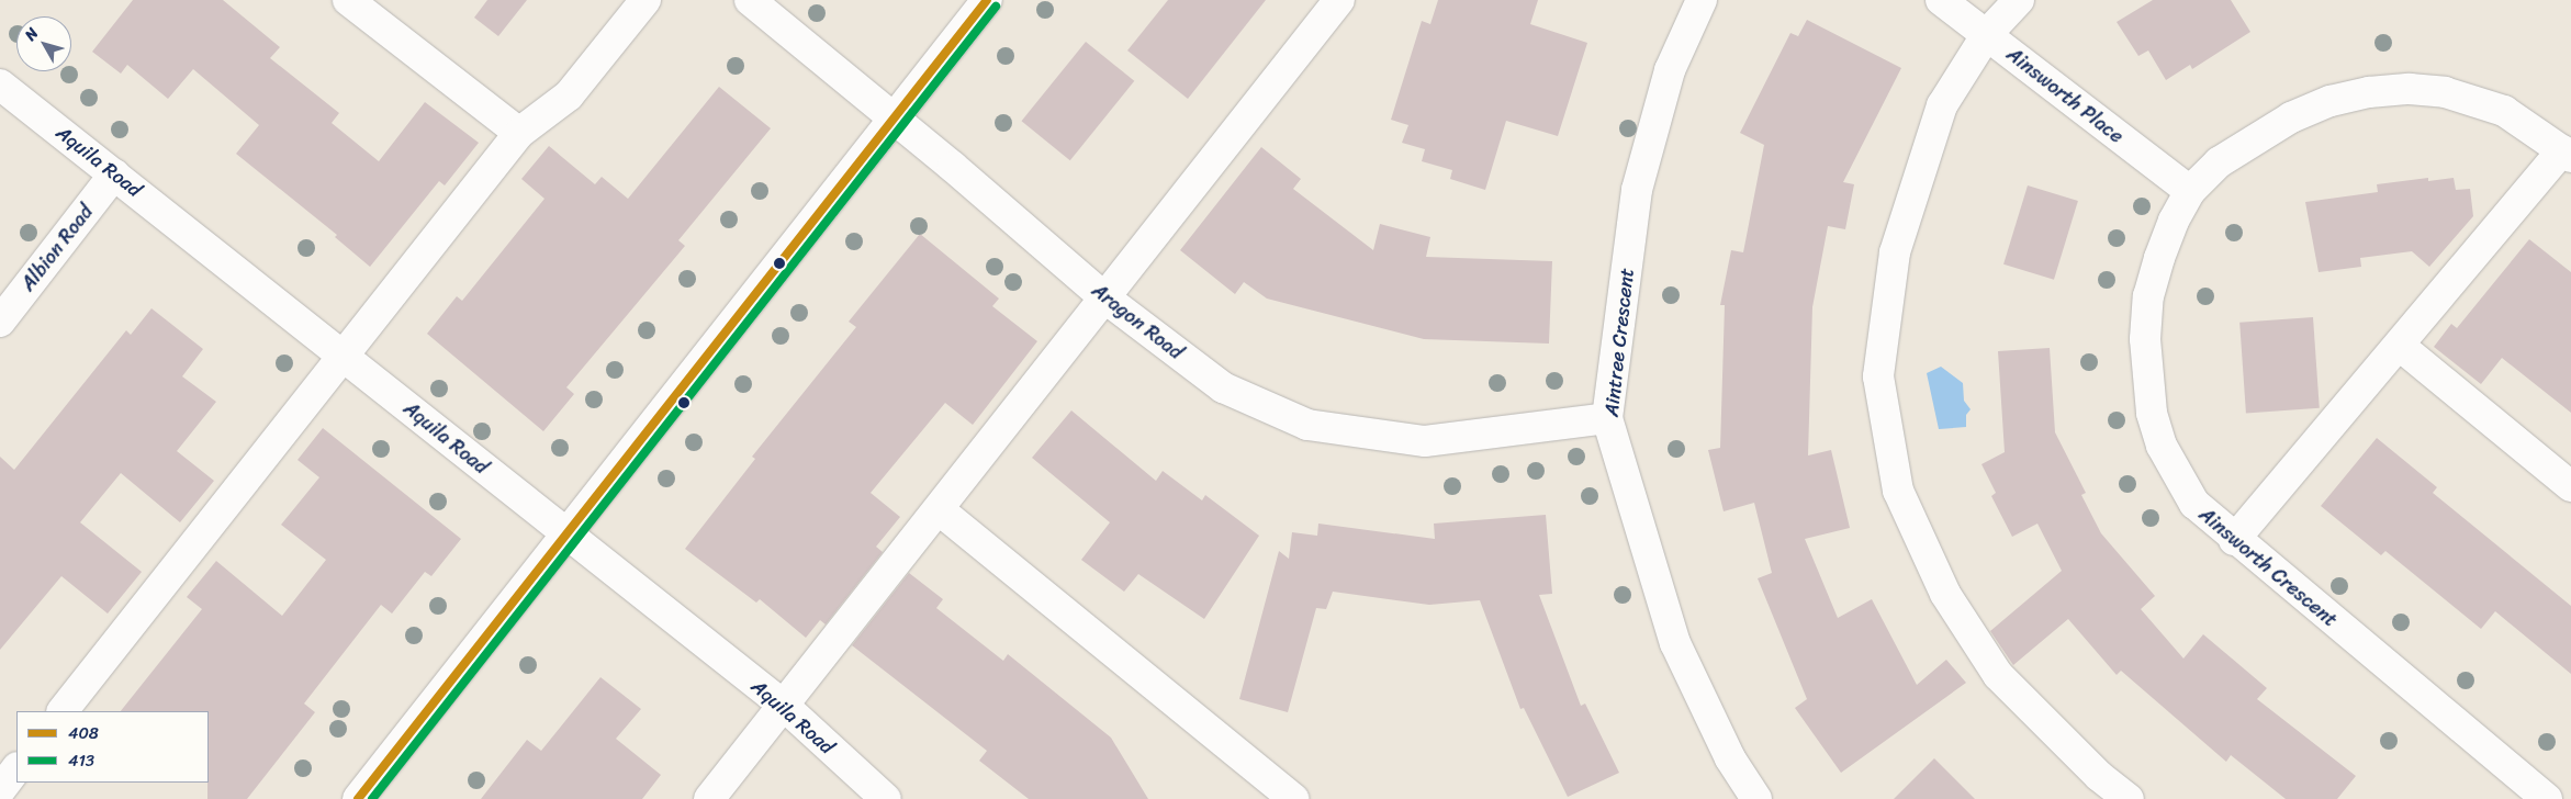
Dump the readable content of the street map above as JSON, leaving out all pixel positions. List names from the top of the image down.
{
  "streets": {
    "street": [
      "Ainsworth Place",
      "Aquila Road",
      "Albion Road",
      "Aragon Road",
      "Aintree Crescent",
      "Ainsworth Crescent"
    ]
  },
  "crossings": [
    ["Ainsworth Place", "Ainsworth Crescent"],
    ["Aquila Road", "Albion Road"],
    ["Aragon Road", "Aintree Crescent"]
  ],
  "lines": ["transit line 408", "transit line 413"],
  "legend": ["408", "413"],
  "north": "top left"
}
